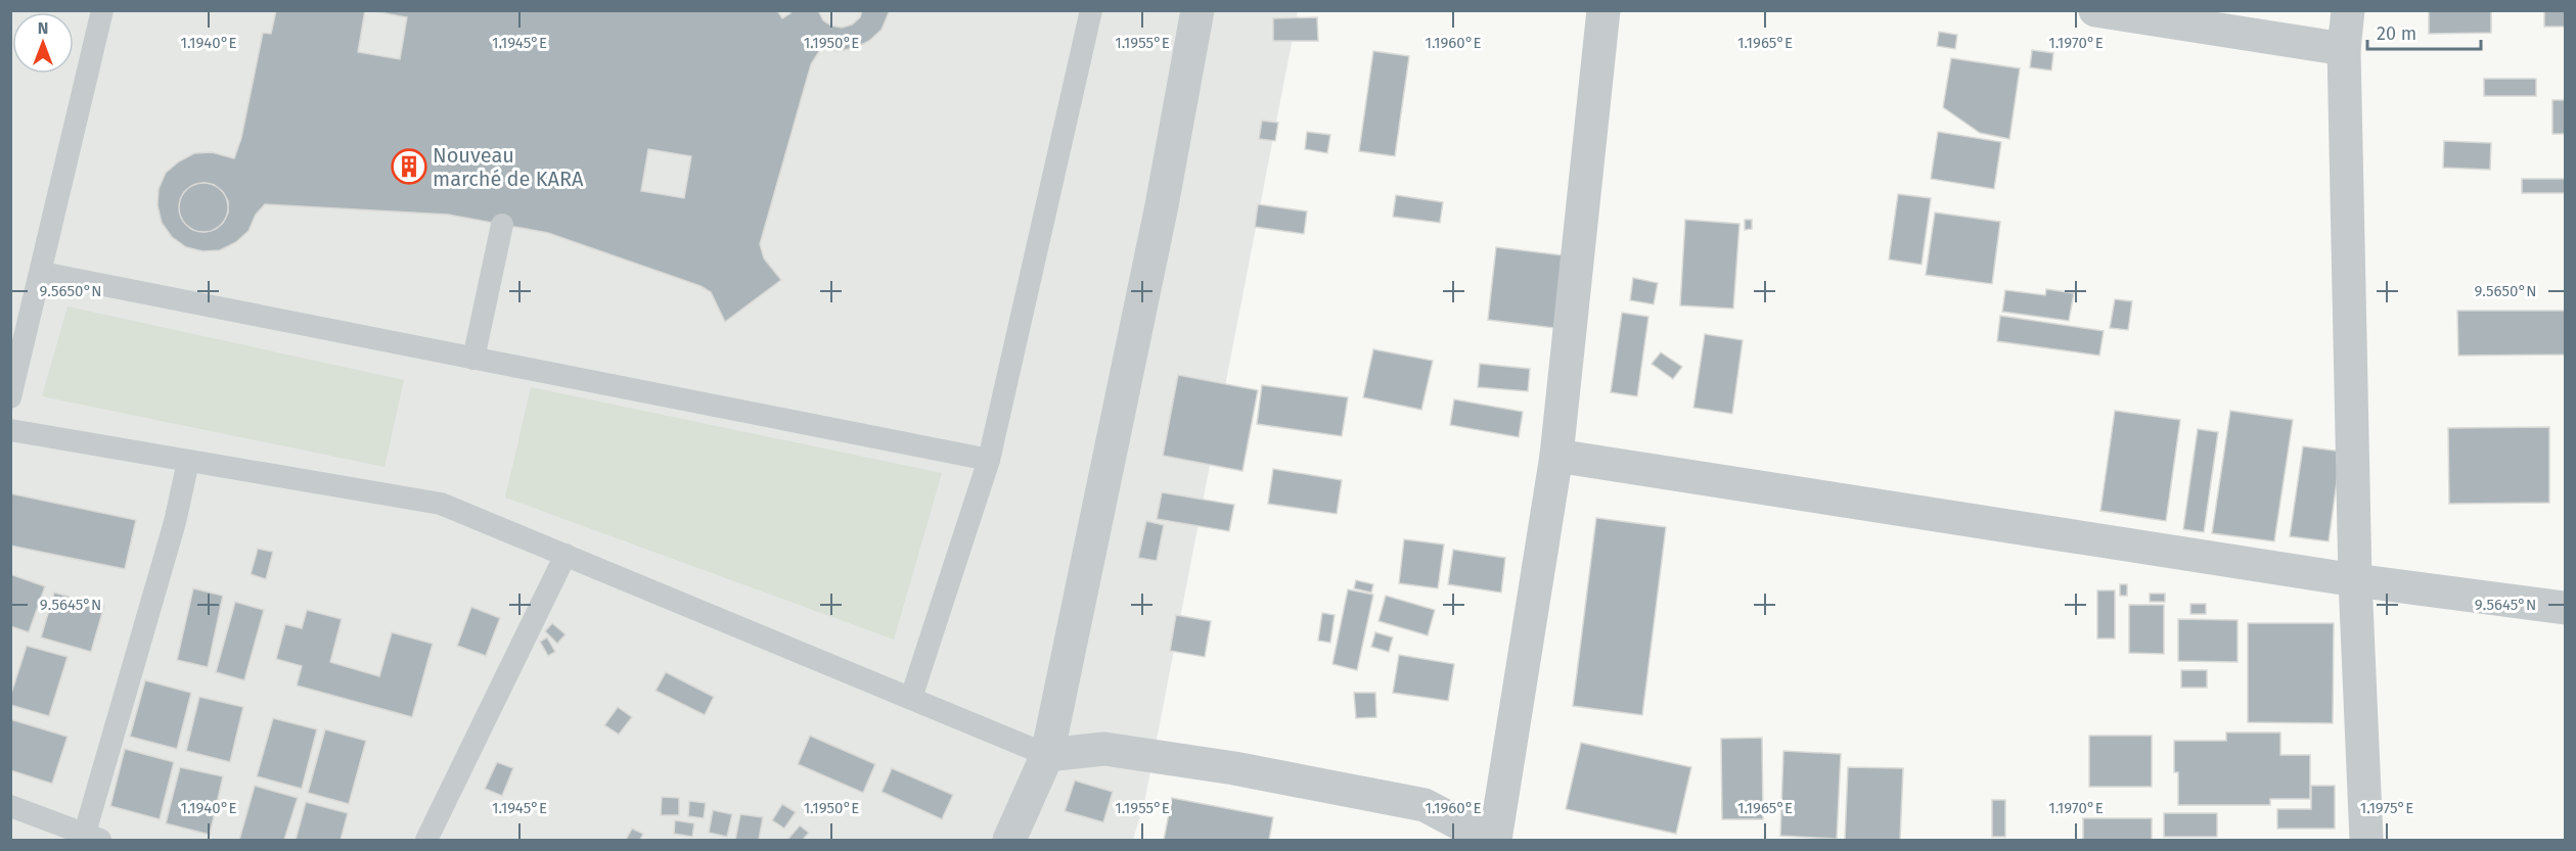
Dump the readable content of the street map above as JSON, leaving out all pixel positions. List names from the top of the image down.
{
  "places": {
    "building": ["Nouveau marché de KARA"]
  },
  "scale_bar": "20 m",
  "north": "top",
  "coordinates": [
    "1.1940°E",
    "1.1945°E",
    "1.1950°E",
    "1.1955°E",
    "1.1960°E",
    "1.1965°E",
    "1.1970°E",
    "9.5650°N",
    "9.5645°N",
    "1.1975°E"
  ]
}
